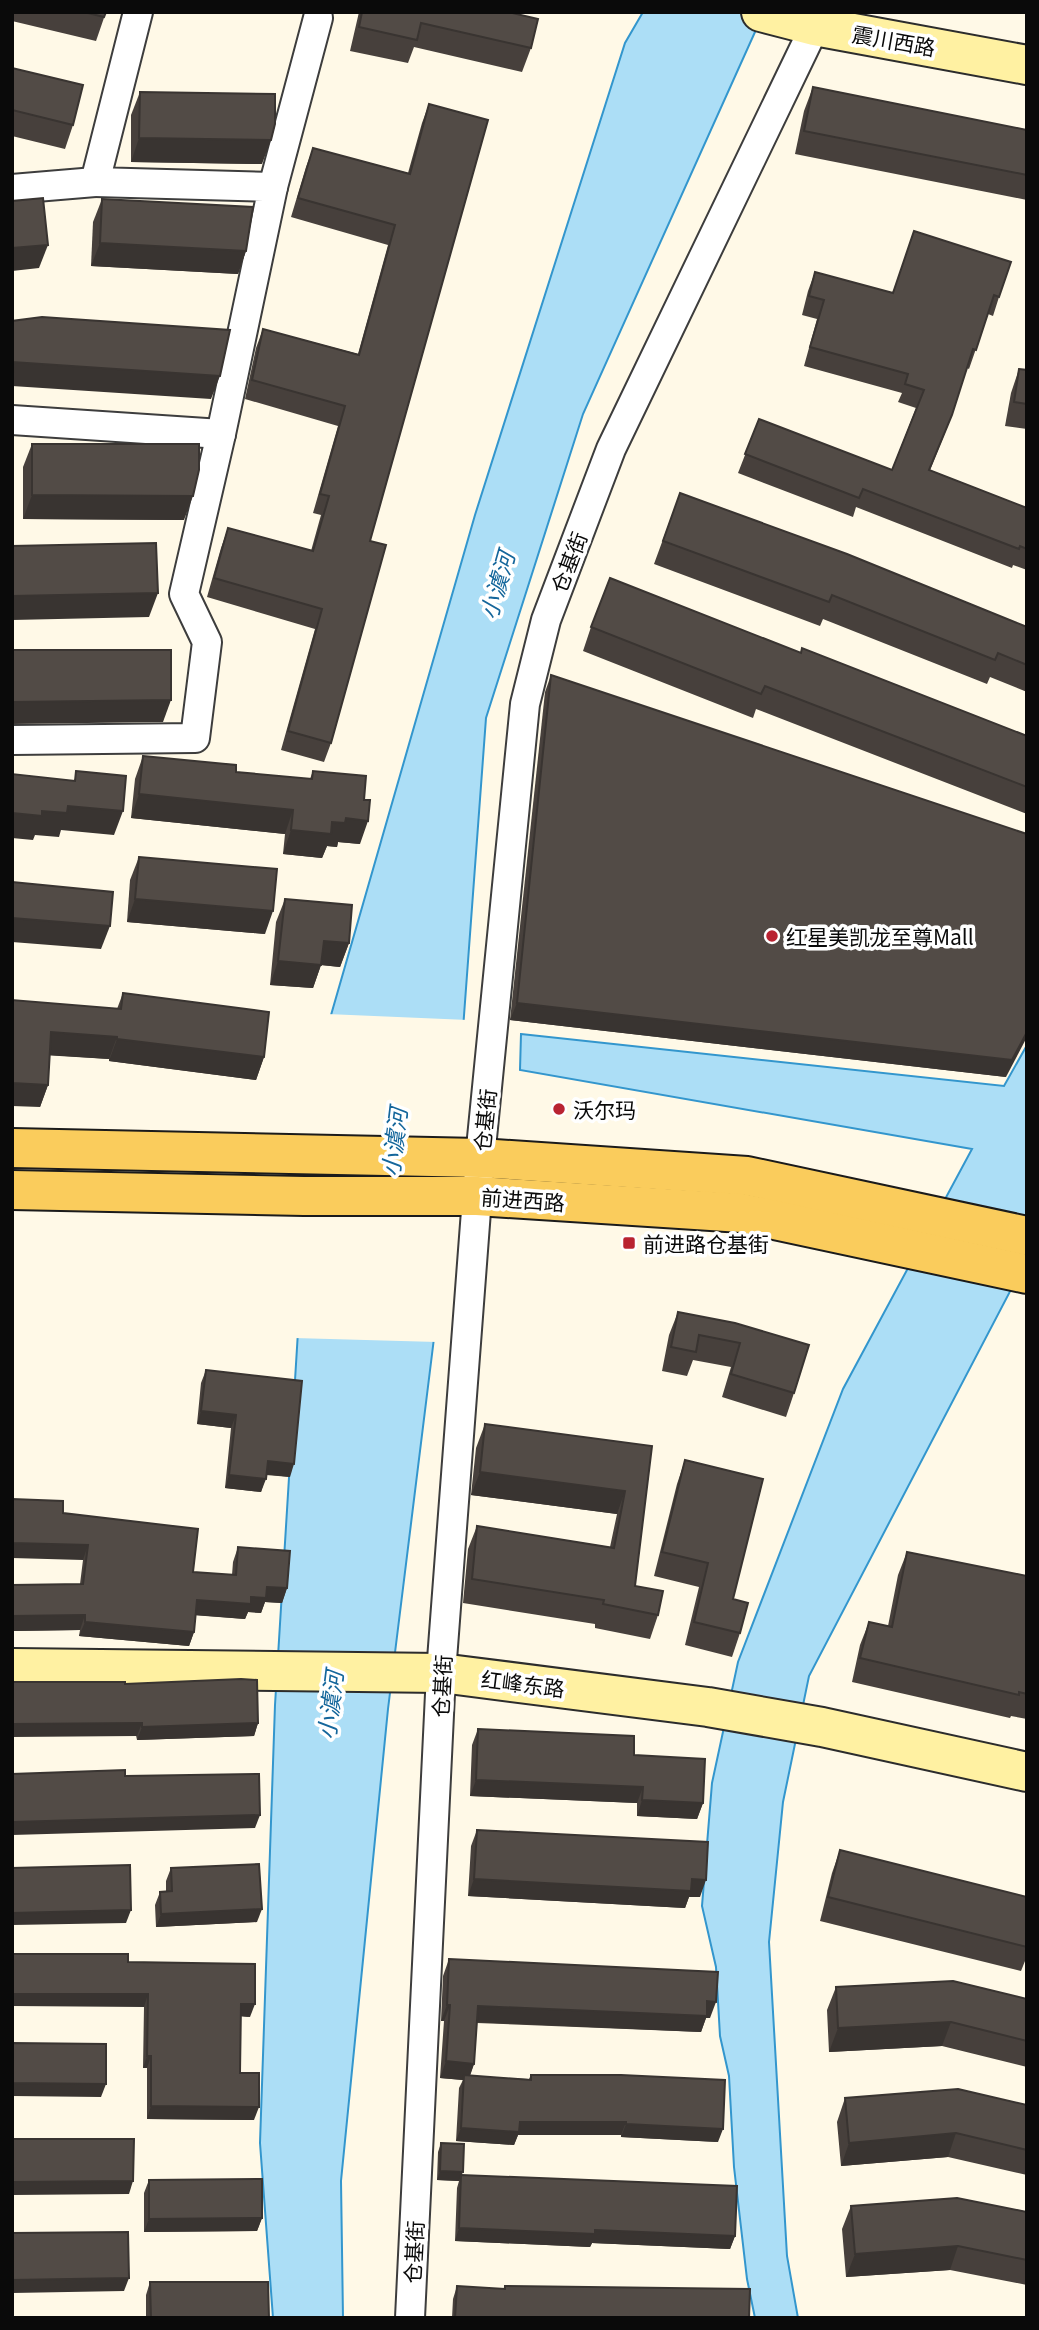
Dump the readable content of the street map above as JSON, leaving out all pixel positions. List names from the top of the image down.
{
  "streets": {
    "main road": ["前进西路"],
    "street": ["震川西路", "仓基街", "红峰东路"]
  },
  "crossings": [
    ["震川西路", "仓基街"],
    ["仓基街", "前进西路"],
    ["仓基街", "红峰东路"]
  ],
  "water": ["小澞河"],
  "places": {
    "other": ["红星美凯龙至尊Mall", "沃尔玛"],
    "transit": ["前进路仓基街"]
  }
}
